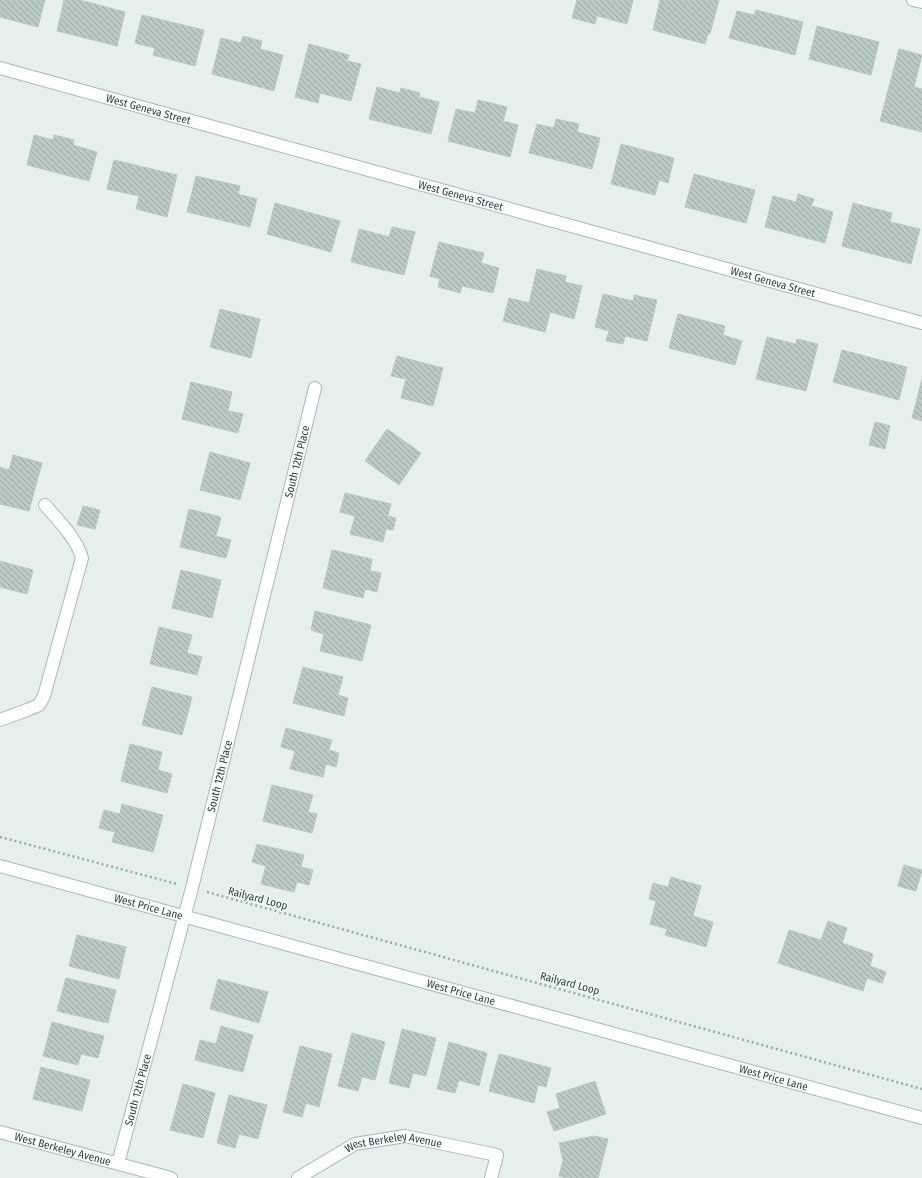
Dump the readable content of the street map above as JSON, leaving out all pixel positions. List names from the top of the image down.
{
  "streets": {
    "street": [
      "West Geneva Street",
      "South 12th Place",
      "West Price Lane",
      "West Berkeley Avenue"
    ],
    "path": ["Railyard Loop"]
  },
  "crossings": [
    ["South 12th Place", "West Price Lane"],
    ["South 12th Place", "West Berkeley Avenue"]
  ]
}
